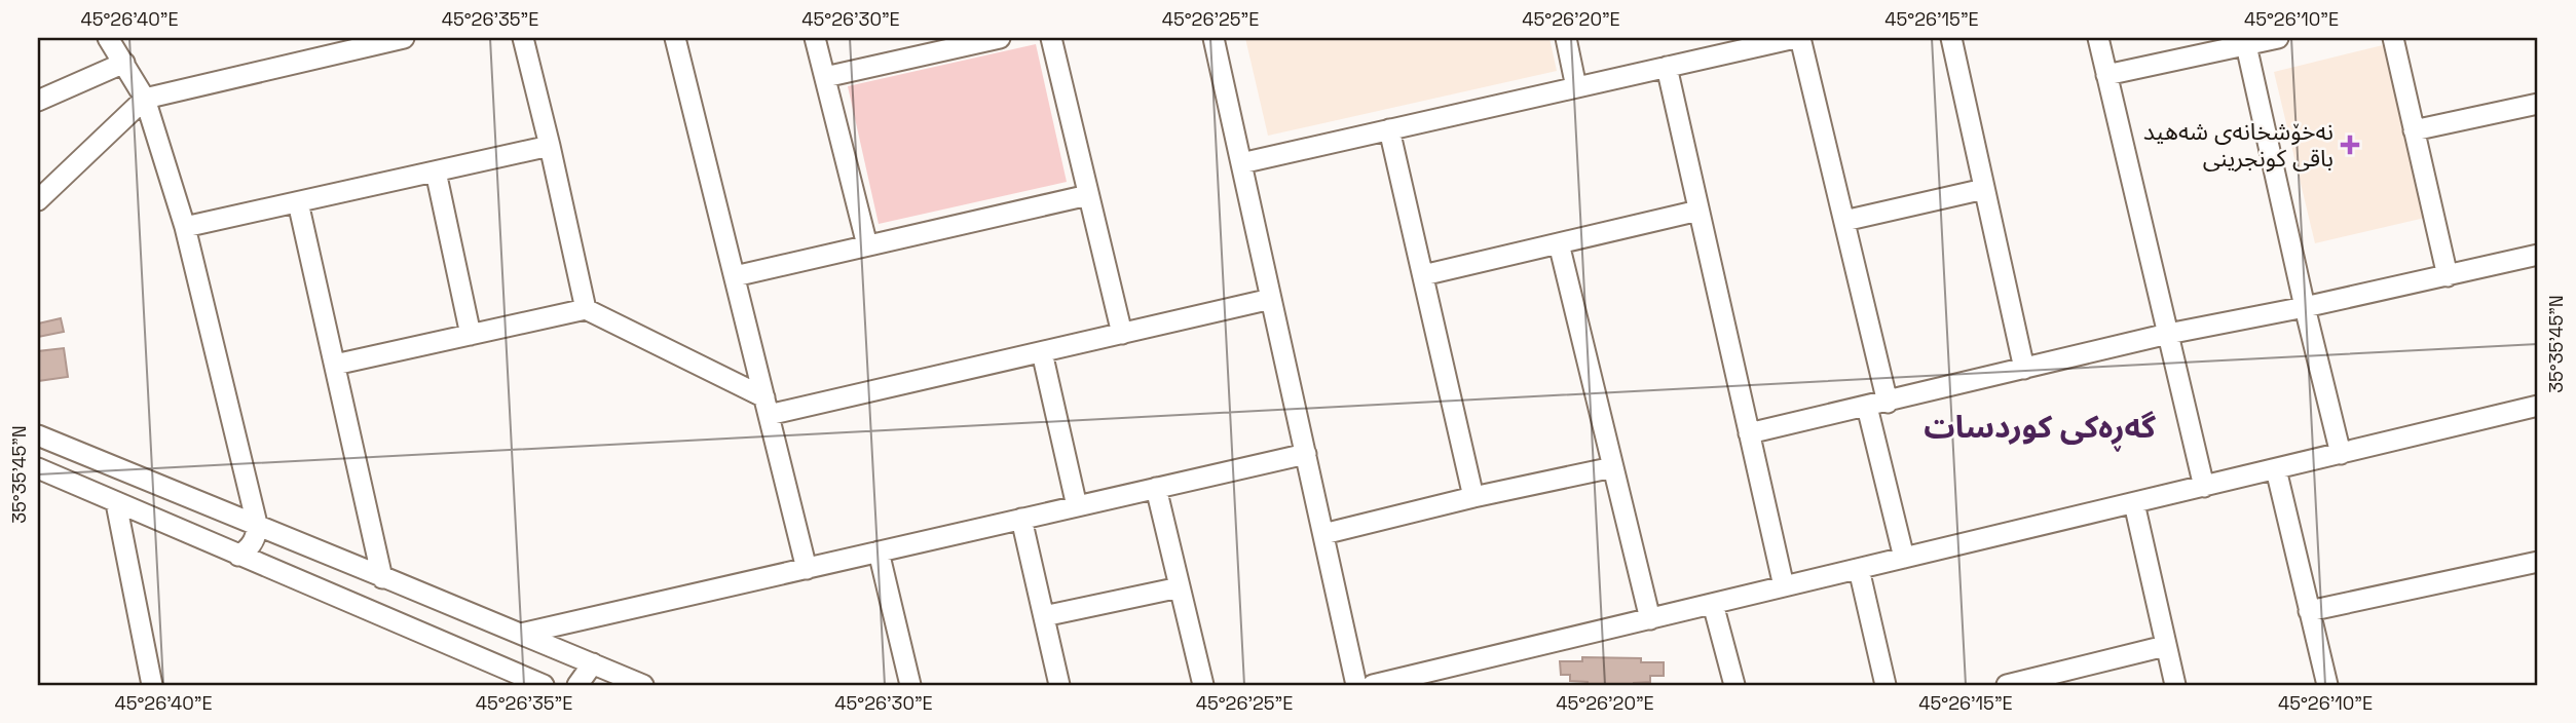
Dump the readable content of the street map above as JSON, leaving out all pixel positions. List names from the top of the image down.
{
  "districts": ["گەڕەکی کوردسات"],
  "places": {
    "health": ["نەخۆشخانەی شەهید باقی کونجرینی"]
  },
  "coordinates": [
    "45°26'40\"E",
    "45°26'35\"E",
    "45°26'30\"E",
    "45°26'25\"E",
    "45°26'20\"E",
    "45°26'15\"E",
    "45°26'10\"E",
    "35°35'45\"N"
  ]
}
